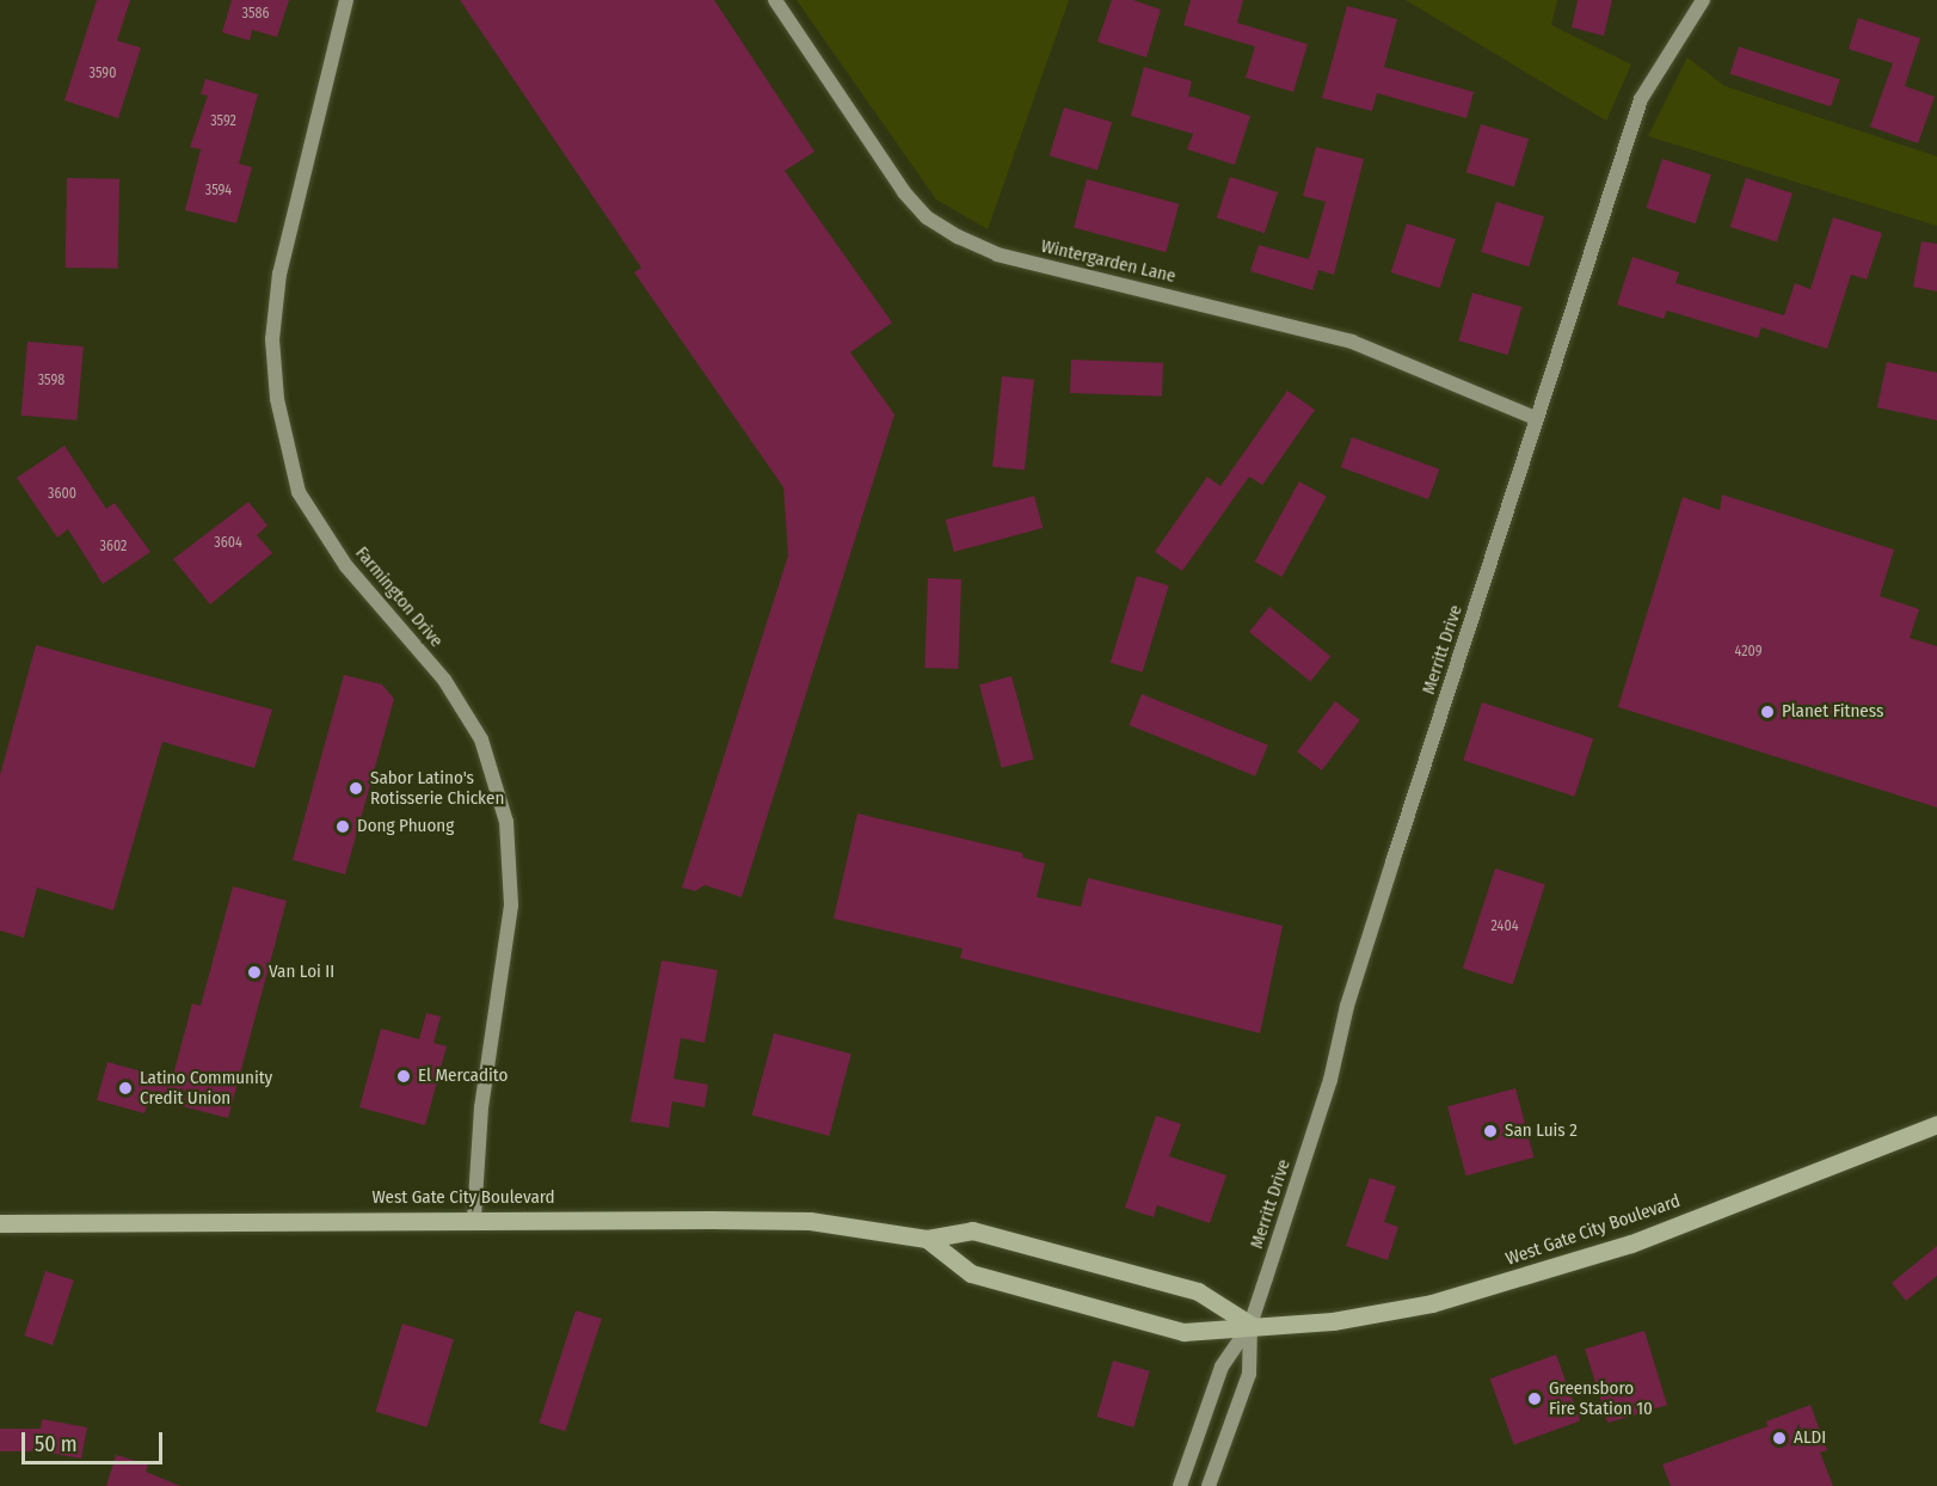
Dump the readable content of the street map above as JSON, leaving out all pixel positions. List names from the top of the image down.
{
  "streets": {
    "main road": ["West Gate City Boulevard"],
    "street": ["Wintergarden Lane", "Farmington Drive", "Merritt Drive"]
  },
  "crossings": [
    ["Wintergarden Lane", "Merritt Drive"],
    ["Farmington Drive", "West Gate City Boulevard"],
    ["Merritt Drive", "West Gate City Boulevard"]
  ],
  "places": [
    "Planet Fitness",
    "Sabor Latino's Rotisserie Chicken",
    "Dong Phuong",
    "Van Loi II",
    "El Mercadito",
    "Latino Community Credit Union",
    "San Luis 2",
    "Greensboro Fire Station 10",
    "ALDI"
  ],
  "house_numbers": [
    "3586",
    "3590",
    "3592",
    "3594",
    "3598",
    "3600",
    "3604",
    "3602",
    "4209",
    "2404"
  ],
  "scale_bar": "50 m"
}
